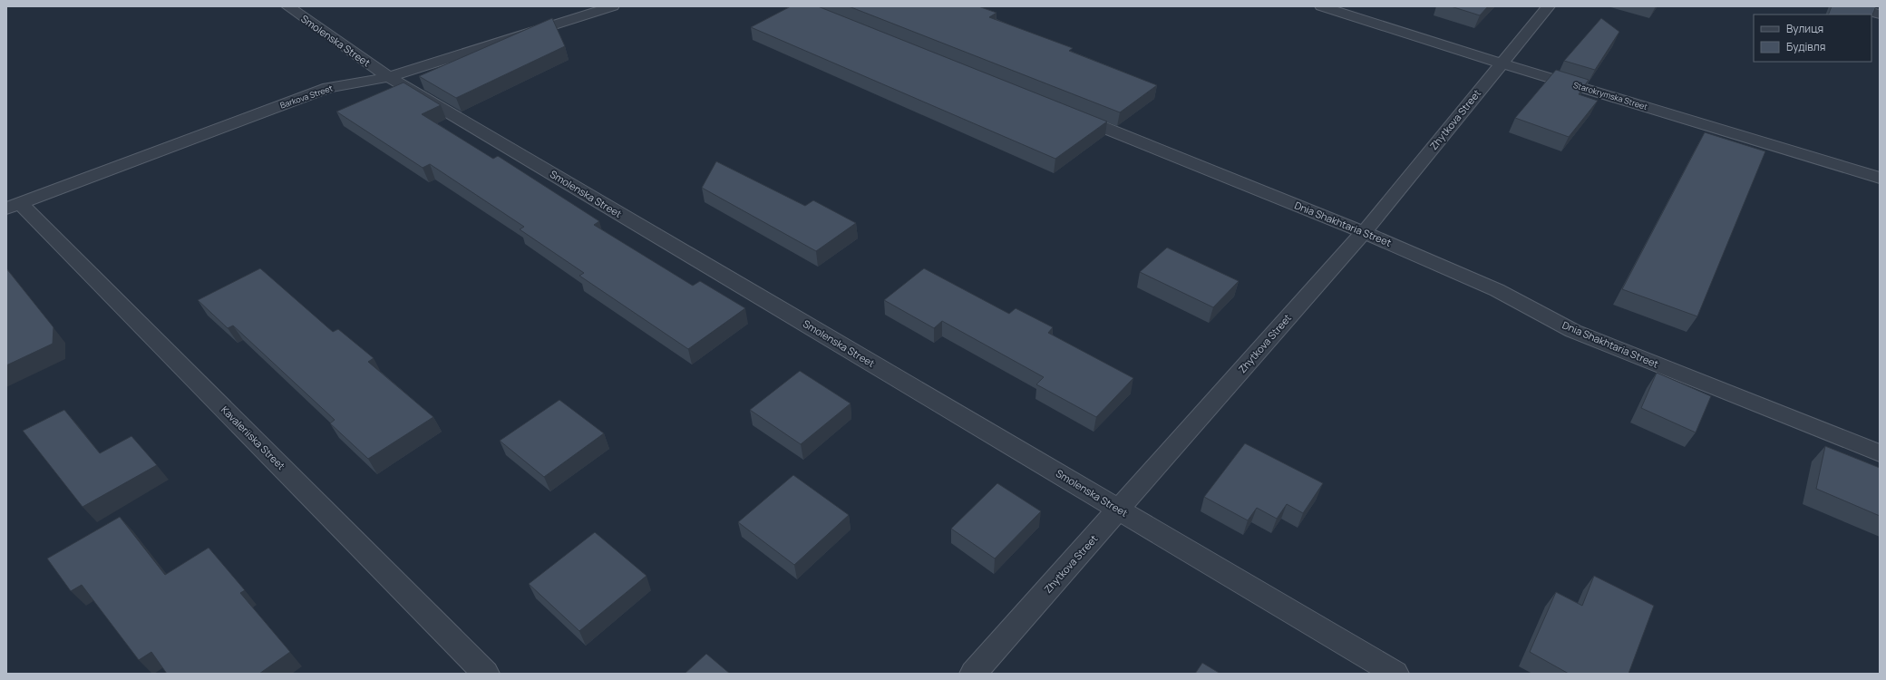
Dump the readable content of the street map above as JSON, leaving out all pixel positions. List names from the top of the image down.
{
  "streets": {
    "street": [
      "Smolenska Street",
      "Starokrymska Street",
      "Barkova Street",
      "Zhytkova Street",
      "Dnia Shakhtaria Street",
      "Kavaleriiska Street"
    ]
  },
  "crossings": [
    ["Smolenska Street", "Barkova Street"],
    ["Smolenska Street", "Zhytkova Street"],
    ["Starokrymska Street", "Zhytkova Street"],
    ["Barkova Street", "Kavaleriiska Street"],
    ["Zhytkova Street", "Dnia Shakhtaria Street"]
  ],
  "legend": ["Вулиця", "Будівля"]
}
